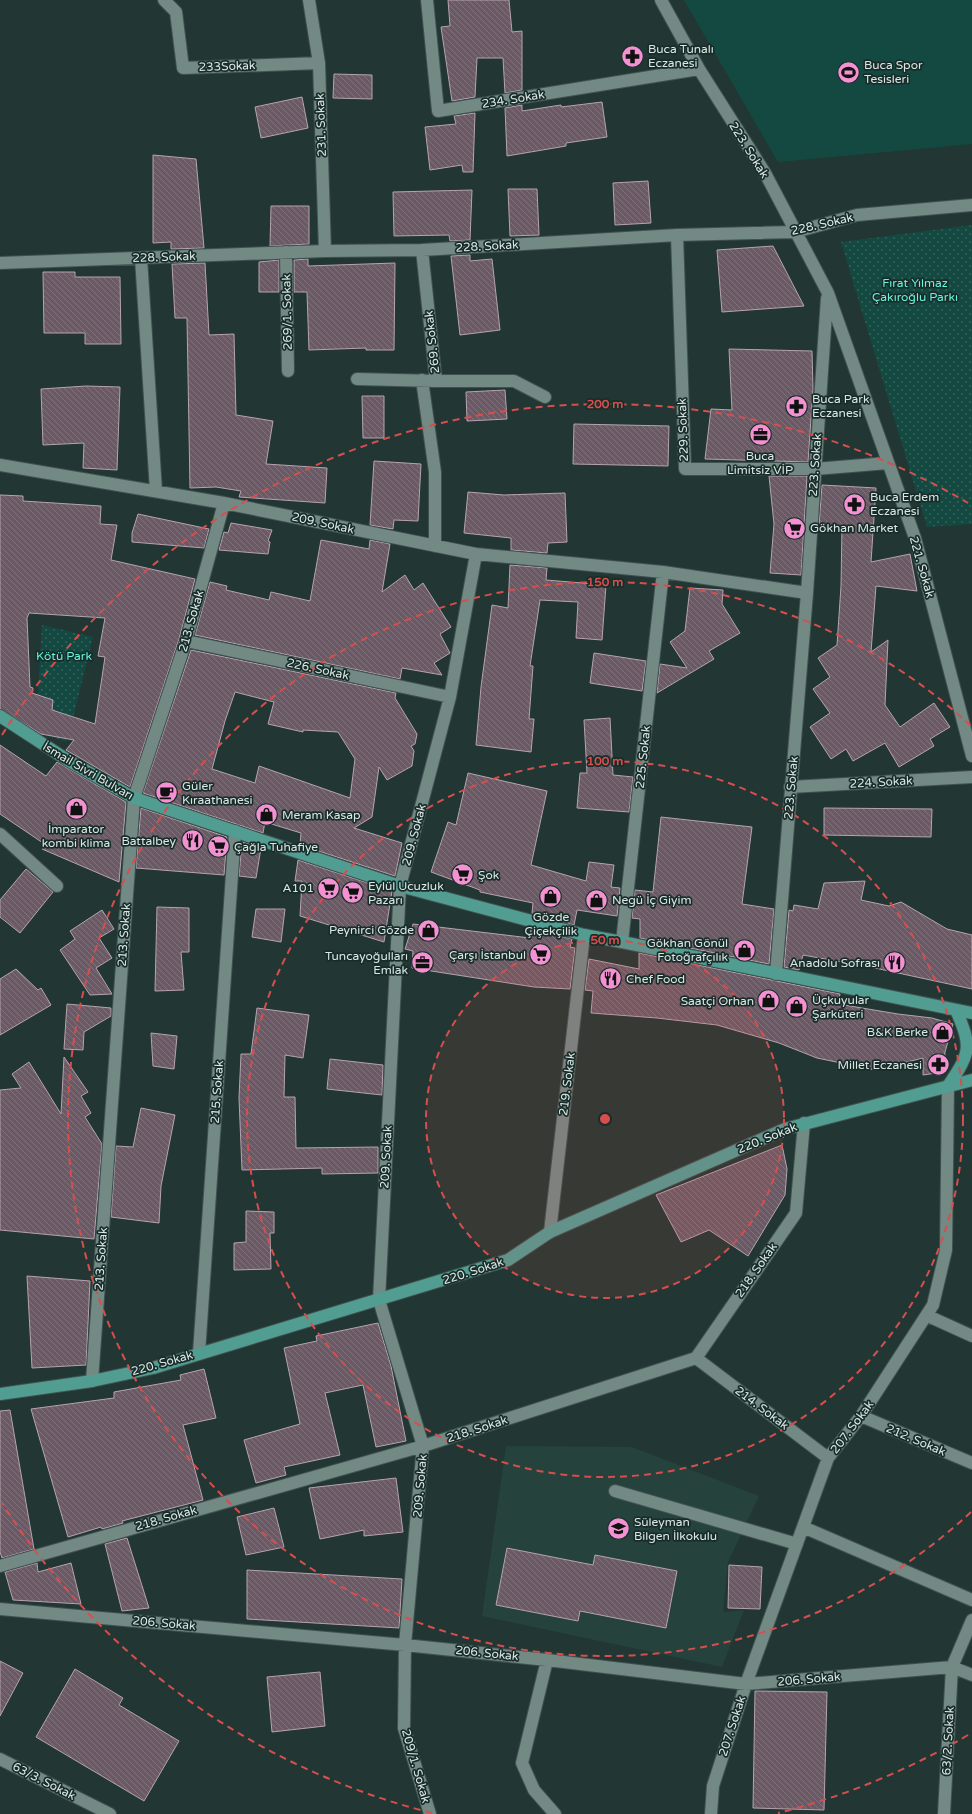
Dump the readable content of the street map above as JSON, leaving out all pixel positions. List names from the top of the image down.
{
  "streets": {
    "main road": ["İsmail Sivri Bulvarı", "220. Sokak"],
    "street": [
      "233Sokak",
      "234. Sokak",
      "231. Sokak",
      "223. Sokak",
      "228. Sokak",
      "269/1. Sokak",
      "269. Sokak",
      "229. Sokak",
      "209. Sokak",
      "221. Sokak",
      "213. Sokak",
      "226. Sokak",
      "225. Sokak",
      "224. Sokak",
      "219. Sokak",
      "215. Sokak",
      "218. Sokak",
      "214. Sokak",
      "207. Sokak",
      "212. Sokak",
      "206. Sokak",
      "63/2. Sokak",
      "209/1. Sokak",
      "63/3. Sokak"
    ]
  },
  "crossings": [
    ["233Sokak", "231. Sokak"],
    ["234. Sokak", "223. Sokak"],
    ["231. Sokak", "228. Sokak"],
    ["223. Sokak", "228. Sokak"],
    ["223. Sokak", "229. Sokak"],
    ["223. Sokak", "221. Sokak"],
    ["223. Sokak", "İsmail Sivri Bulvarı"],
    ["223. Sokak", "224. Sokak"],
    ["228. Sokak", "269/1. Sokak"],
    ["228. Sokak", "269. Sokak"],
    ["228. Sokak", "229. Sokak"],
    ["229. Sokak", "221. Sokak"],
    ["209. Sokak", "213. Sokak"],
    ["209. Sokak", "226. Sokak"],
    ["209. Sokak", "İsmail Sivri Bulvarı"],
    ["209. Sokak", "220. Sokak"],
    ["209. Sokak", "218. Sokak"],
    ["209. Sokak", "206. Sokak"],
    ["209. Sokak", "209/1. Sokak"],
    ["213. Sokak", "226. Sokak"],
    ["213. Sokak", "İsmail Sivri Bulvarı"],
    ["213. Sokak", "220. Sokak"],
    ["225. Sokak", "İsmail Sivri Bulvarı"],
    ["İsmail Sivri Bulvarı", "219. Sokak"],
    ["İsmail Sivri Bulvarı", "215. Sokak"],
    ["219. Sokak", "220. Sokak"],
    ["215. Sokak", "220. Sokak"],
    ["220. Sokak", "218. Sokak"],
    ["220. Sokak", "207. Sokak"],
    ["218. Sokak", "214. Sokak"],
    ["214. Sokak", "207. Sokak"],
    ["207. Sokak", "212. Sokak"],
    ["207. Sokak", "206. Sokak"],
    ["206. Sokak", "63/2. Sokak"],
    ["206. Sokak", "209/1. Sokak"]
  ],
  "parks": ["Fırat Yılmaz Çakıroğlu Parkı", "Kötü Park"],
  "places": {
    "pharmacy": [
      "Buca Tunalı Eczanesi",
      "Buca Park Eczanesi",
      "Buca Erdem Eczanesi",
      "Millet Eczanesi"
    ],
    "sports": ["Buca Spor Tesisleri"],
    "office": ["Buca Limitsiz VİP", "Tuncayoğulları Emlak"],
    "supermarket": [
      "Gökhan Market",
      "Çağla Tuhafiye",
      "Şok",
      "A101",
      "Eylül Ucuzluk Pazarı",
      "Çarşı İstanbul"
    ],
    "cafe": ["Güler Kıraathanesi"],
    "shop": [
      "İmparator kombi klima",
      "Meram Kasap",
      "Gözde Çiçekçilik",
      "Negü İç Giyim",
      "Peynirci Gözde",
      "Gökhan Gönül Fotoğrafçılık",
      "Saatçi Orhan",
      "Üçkuyular Şarküteri",
      "B&K Berke"
    ],
    "restaurant": ["Battalbey", "Anadolu Sofrası", "Chef Food"],
    "school or university": ["Süleyman Bilgen İlkokulu"]
  },
  "rings": [
    "200 m",
    "150 m",
    "100 m",
    "50 m"
  ]
}
